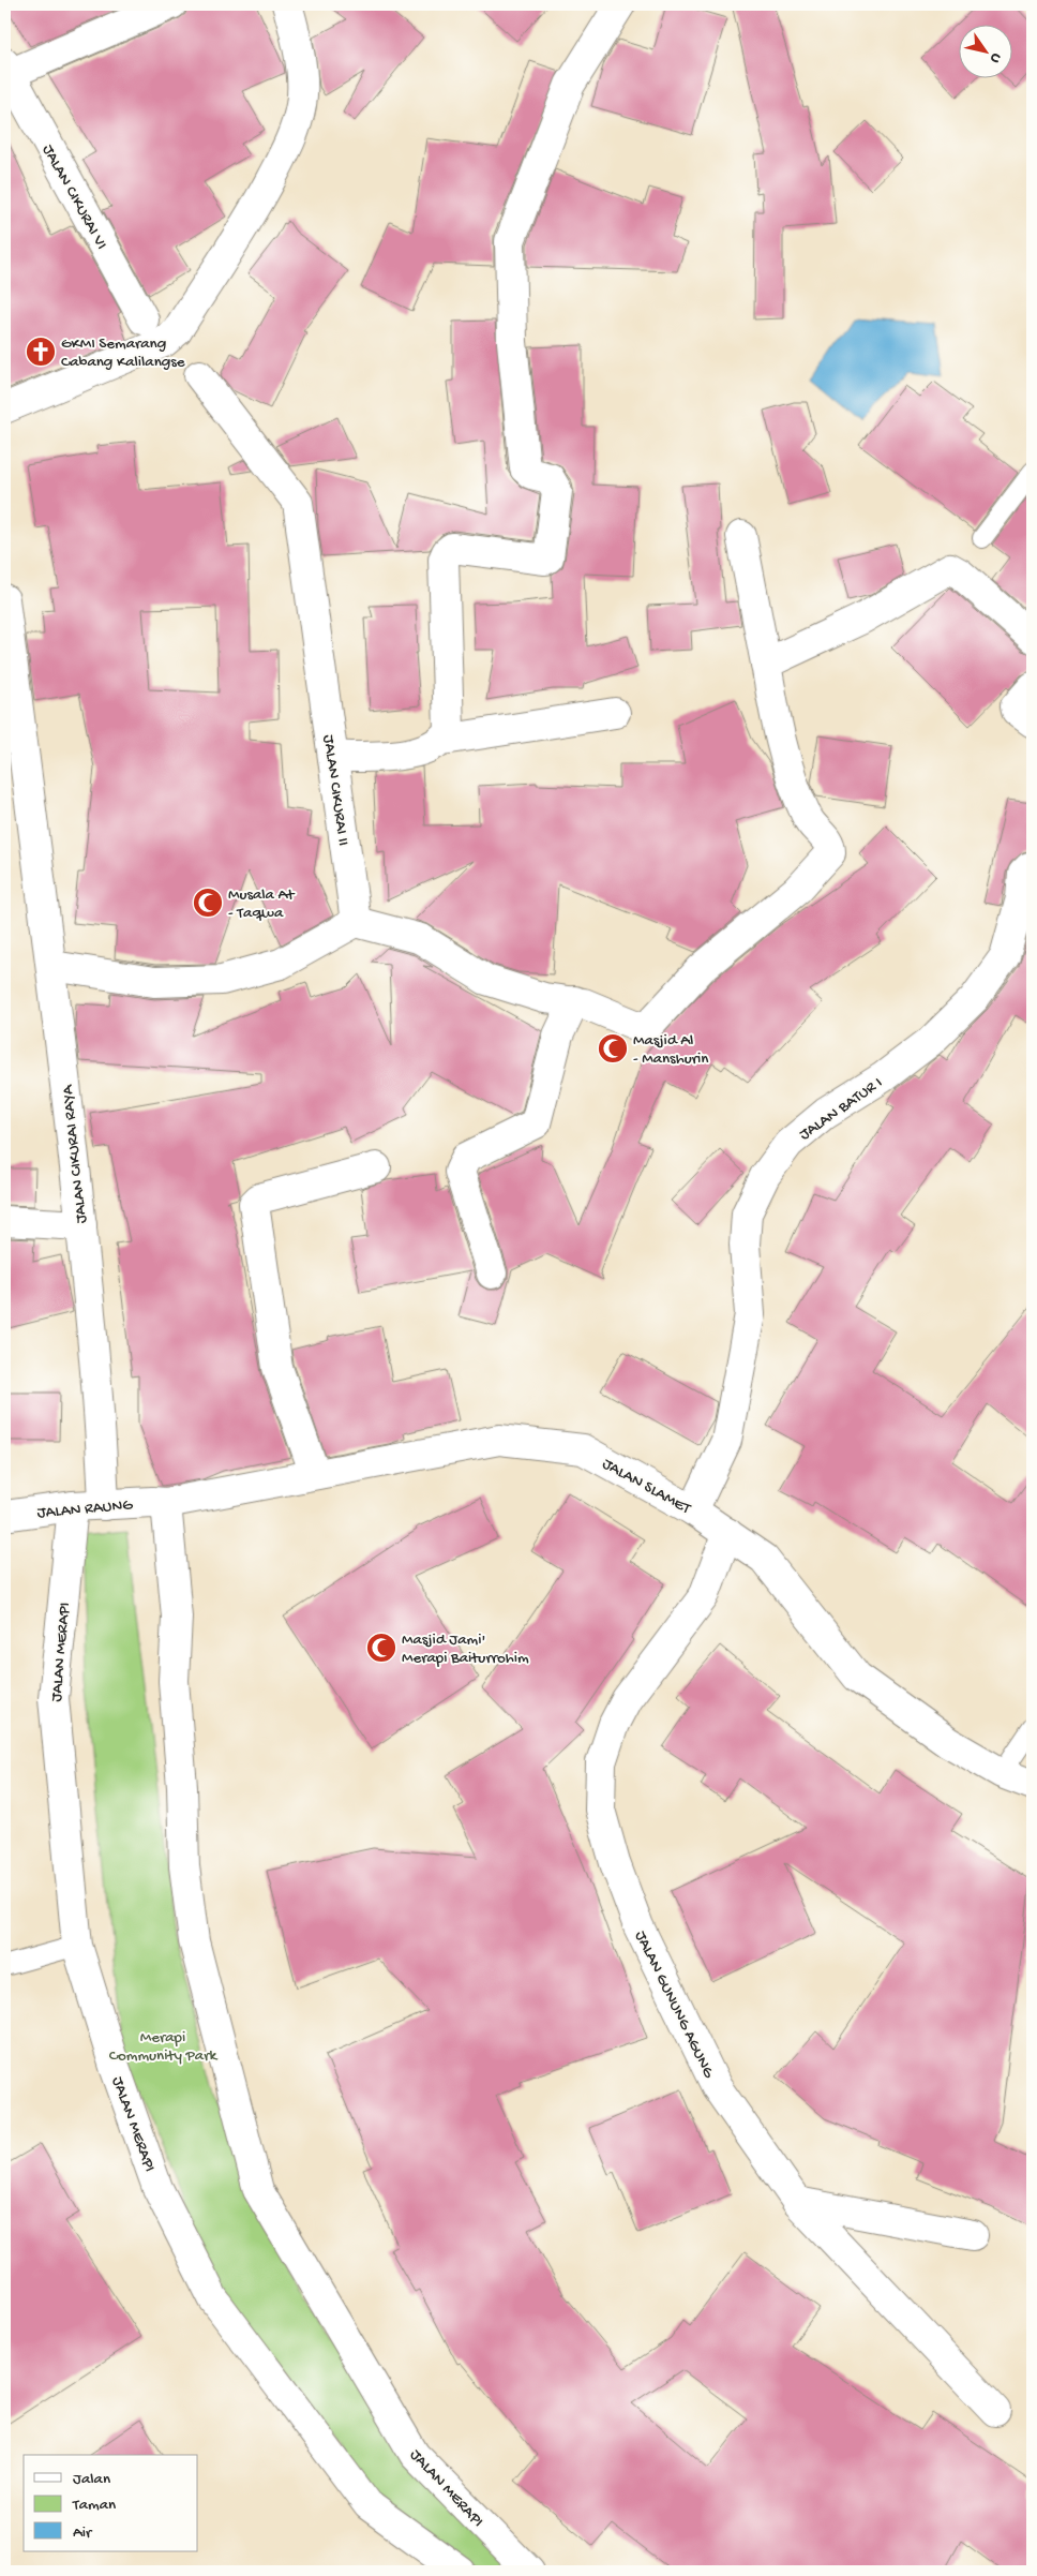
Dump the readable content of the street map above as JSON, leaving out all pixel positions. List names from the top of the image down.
{
  "streets": {
    "street": [
      "JALAN CIKURAI VI",
      "JALAN CIKURAI II",
      "JALAN BATUR I",
      "JALAN CIKURAI RAYA",
      "JALAN SLAMET",
      "JALAN RAUNG",
      "JALAN MERAPI",
      "JALAN GUNUNG AGUNG"
    ]
  },
  "crossings": [
    ["JALAN BATUR I", "JALAN SLAMET"],
    ["JALAN CIKURAI RAYA", "JALAN RAUNG"],
    ["JALAN SLAMET", "JALAN RAUNG"],
    ["JALAN SLAMET", "JALAN MERAPI"],
    ["JALAN SLAMET", "JALAN GUNUNG AGUNG"],
    ["JALAN RAUNG", "JALAN MERAPI"]
  ],
  "parks": ["Merapi Community Park"],
  "places": {
    "church": ["GKMI Semarang Cabang Kalilangse"],
    "mosque": ["Musala At - Taqwa", "Masjid Al - Manshurin", "Masjid Jami' Merapi Baiturrohim"]
  },
  "legend": ["Jalan", "Taman", "Air"],
  "north": "bottom right"
}
